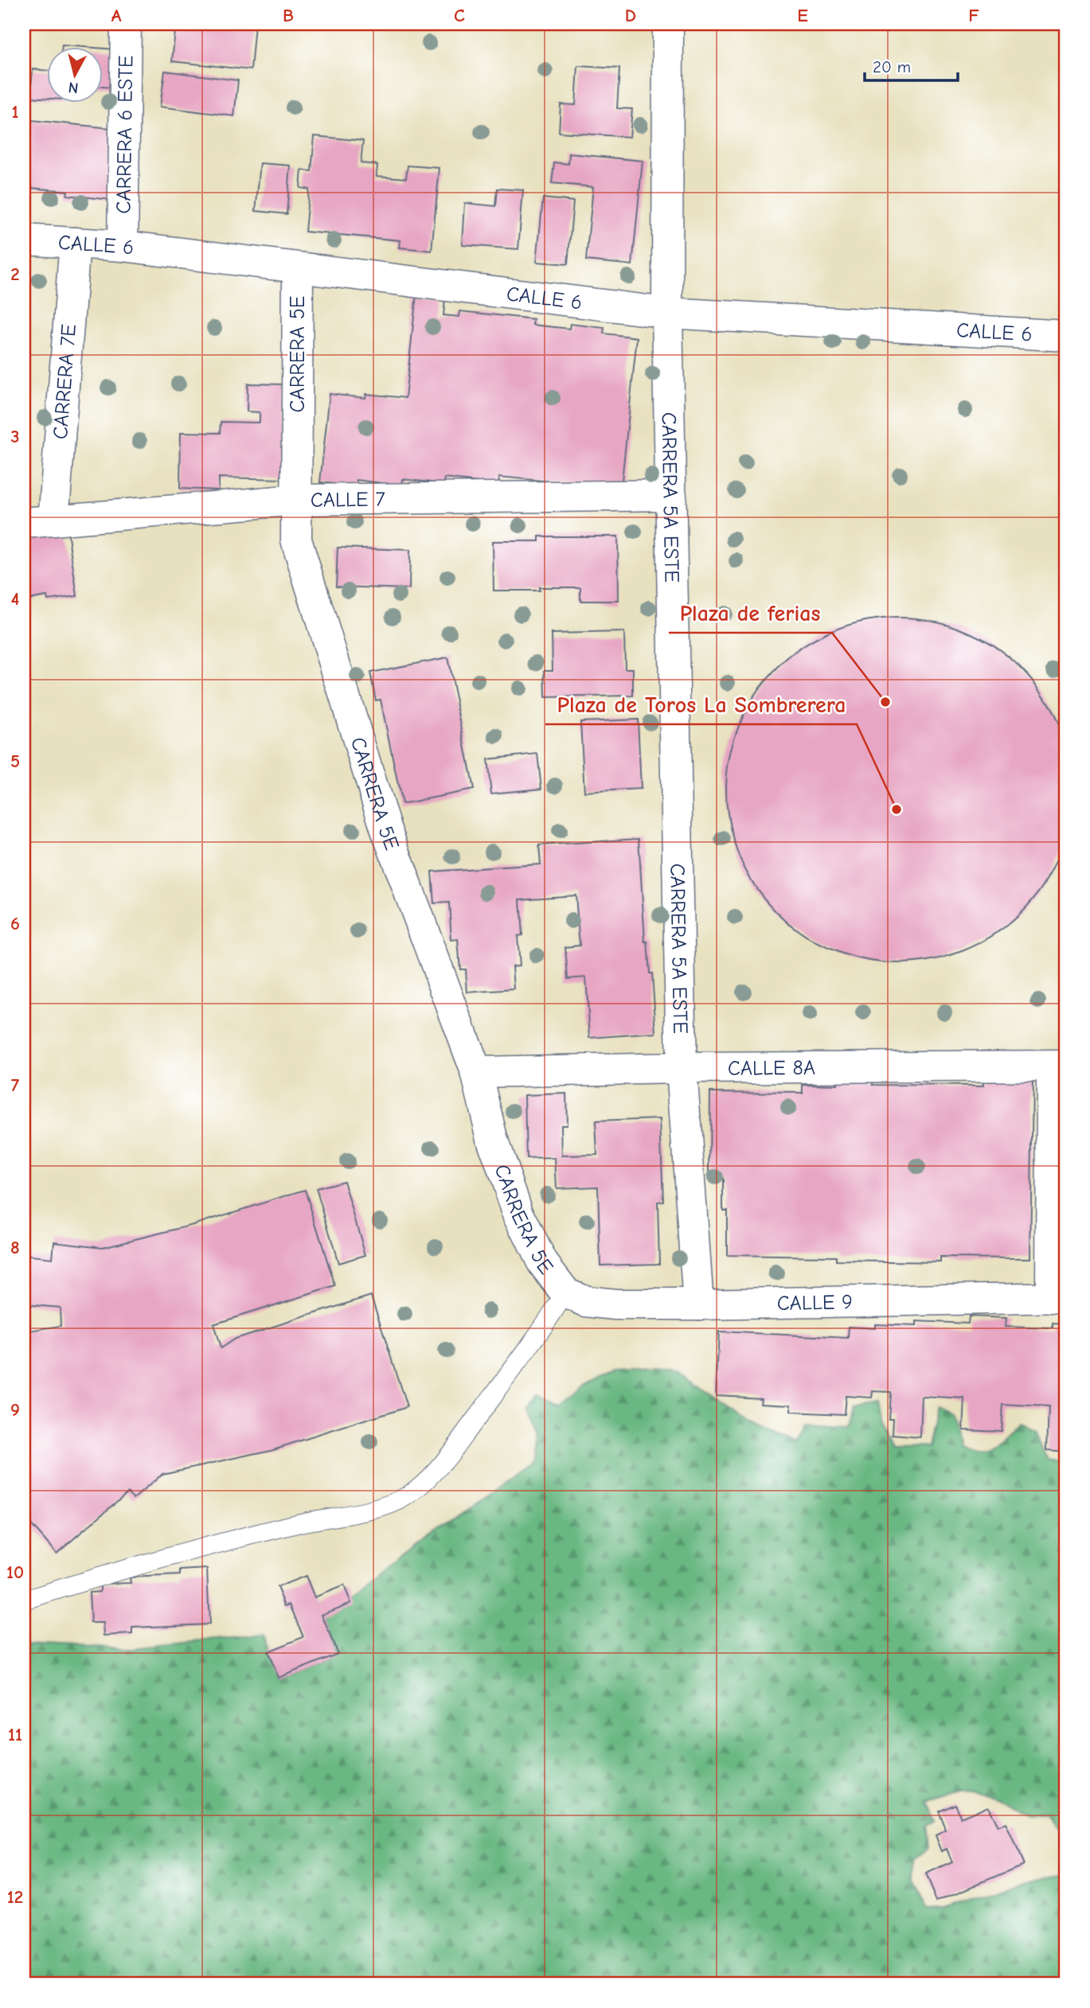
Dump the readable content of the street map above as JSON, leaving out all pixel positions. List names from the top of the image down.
{
  "streets": {
    "street": [
      "CARRERA 6 ESTE",
      "CALLE 6",
      "CARRERA 5E",
      "CARRERA 7E",
      "CARRERA 5A ESTE",
      "CALLE 7",
      "CALLE 8A",
      "CALLE 9"
    ]
  },
  "crossings": [
    ["CARRERA 6 ESTE", "CALLE 6"],
    ["CALLE 6", "CARRERA 5E"],
    ["CALLE 6", "CARRERA 7E"],
    ["CALLE 6", "CARRERA 5A ESTE"],
    ["CARRERA 5E", "CALLE 7"],
    ["CARRERA 5E", "CALLE 8A"],
    ["CARRERA 5E", "CALLE 9"],
    ["CARRERA 7E", "CALLE 7"],
    ["CARRERA 5A ESTE", "CALLE 7"],
    ["CARRERA 5A ESTE", "CALLE 8A"],
    ["CARRERA 5A ESTE", "CALLE 9"]
  ],
  "places": ["Plaza de ferias", "Plaza de Toros La Sombrerera"],
  "scale_bar": "20 m",
  "north": "bottom",
  "grid": {
    "columns": [
      "A",
      "B",
      "C",
      "D",
      "E",
      "F"
    ],
    "rows": [
      "1",
      "2",
      "3",
      "4",
      "5",
      "6",
      "7",
      "8",
      "9",
      "10",
      "11",
      "12"
    ]
  }
}
